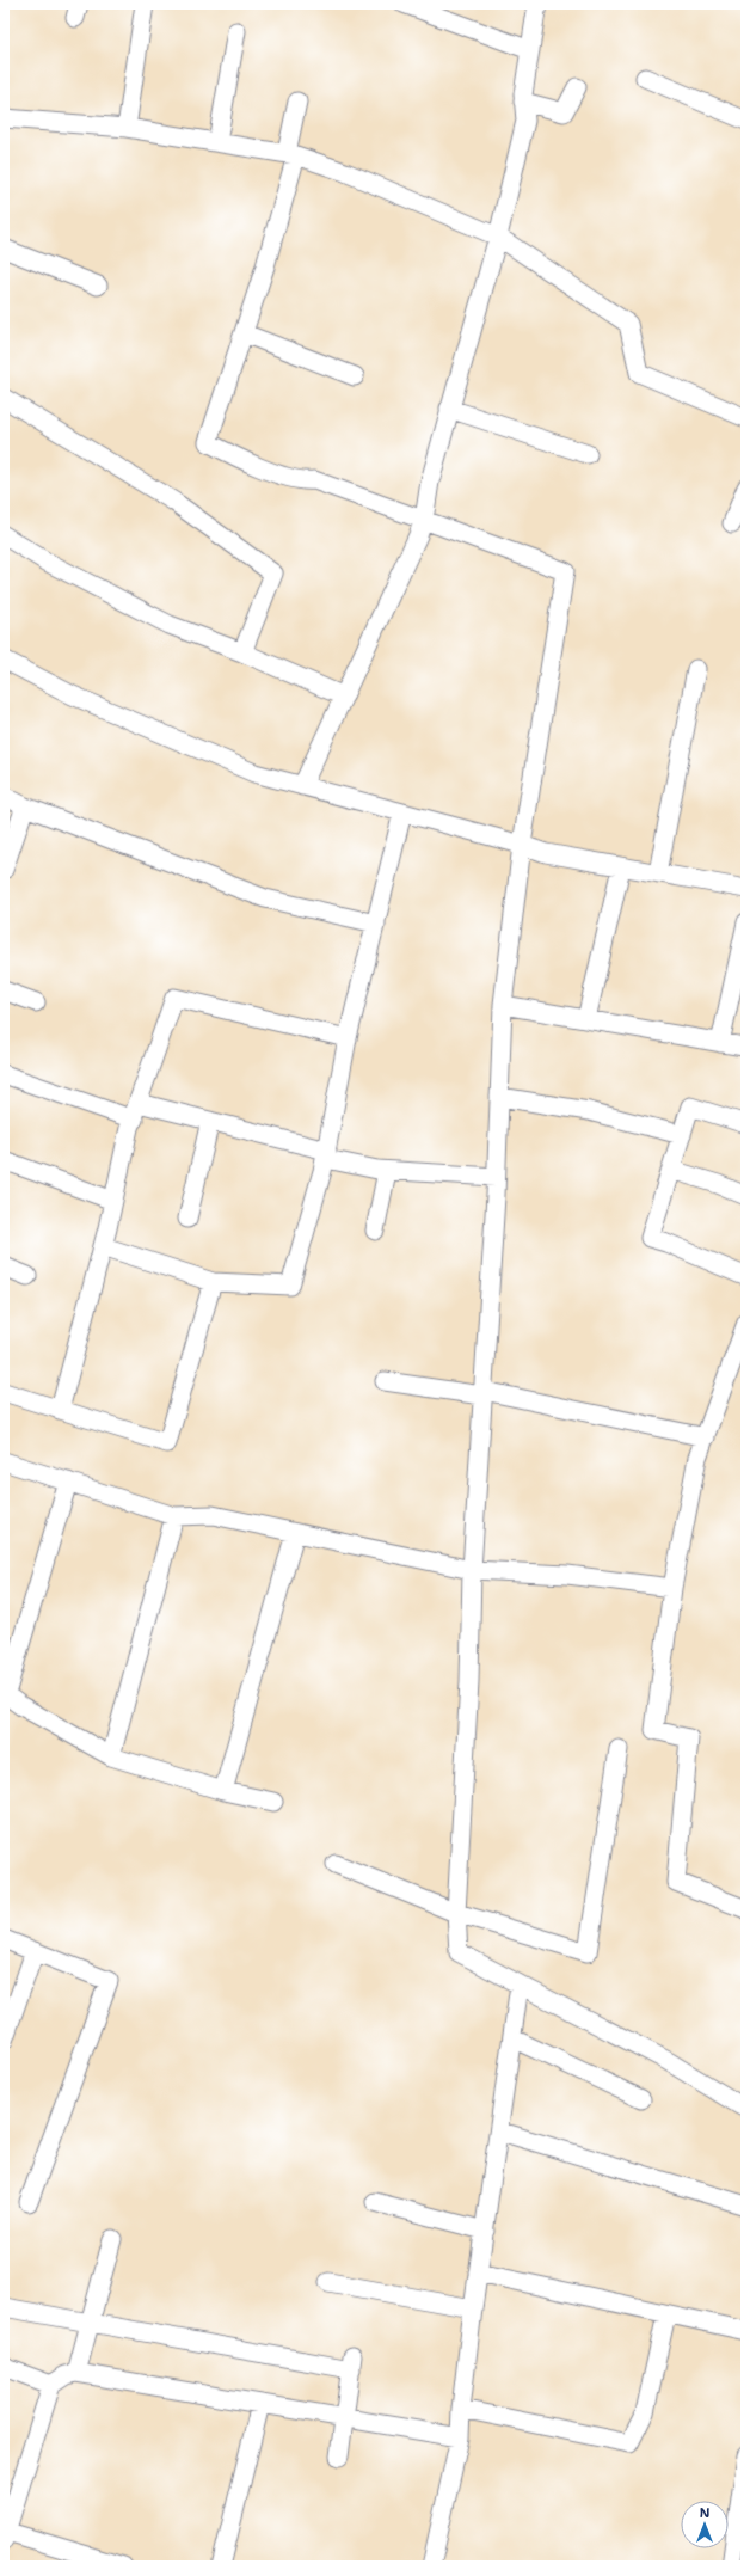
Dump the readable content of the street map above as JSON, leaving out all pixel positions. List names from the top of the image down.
{
  "north": "top"
}
